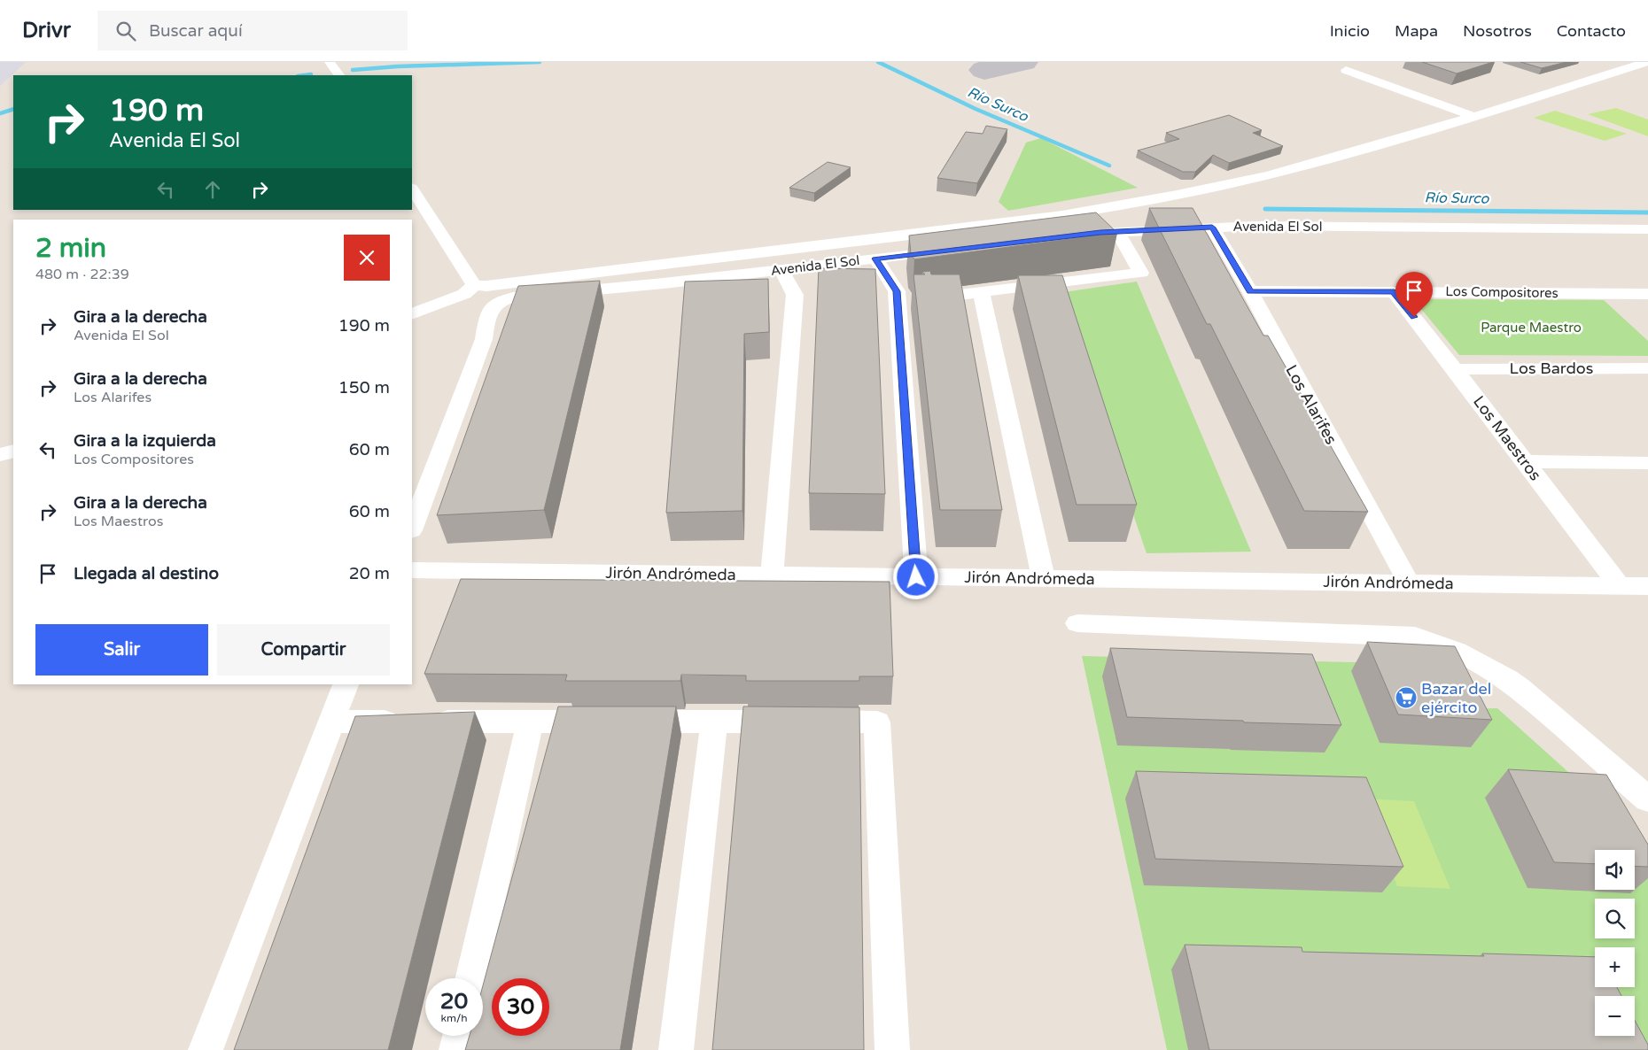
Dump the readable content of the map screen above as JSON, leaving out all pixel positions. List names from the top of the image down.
{
  "streets": {
    "street": [
      "Avenida El Sol",
      "Los Compositores",
      "Los Bardos",
      "Los Alarifes",
      "Los Maestros",
      "Jirón Andrómeda"
    ]
  },
  "crossings": [
    ["Avenida El Sol", "Los Alarifes"],
    ["Los Compositores", "Los Alarifes"],
    ["Los Compositores", "Los Maestros"],
    ["Los Bardos", "Los Maestros"],
    ["Los Alarifes", "Jirón Andrómeda"],
    ["Los Maestros", "Jirón Andrómeda"]
  ],
  "water": ["Río Surco"],
  "parks": ["Parque Maestro"],
  "places": {
    "supermarket": ["Bazar del ejército"]
  },
  "page": {
    "header": "Drivr",
    "search": "Buscar aquí",
    "nav": [
      "Inicio",
      "Mapa",
      "Nosotros",
      "Contacto"
    ],
    "turn": ["190 m", "Avenida El Sol"],
    "heading": ["2 min", "480 m · 22:39"],
    "list": [
      {
        "name": "Gira a la derecha",
        "note": "Avenida El Sol",
        "value": "190 m"
      },
      {
        "name": "Gira a la derecha",
        "note": "Los Alarifes",
        "value": "150 m"
      },
      {
        "name": "Gira a la izquierda",
        "note": "Los Compositores",
        "value": "60 m"
      },
      {
        "name": "Gira a la derecha",
        "note": "Los Maestros",
        "value": "60 m"
      },
      {
        "name": "Llegada al destino",
        "value": "20 m"
      }
    ],
    "buttons": ["Salir", "Compartir"],
    "map_buttons": ["+", "−"],
    "speed": "20 km/h",
    "limit": "30"
  }
}
